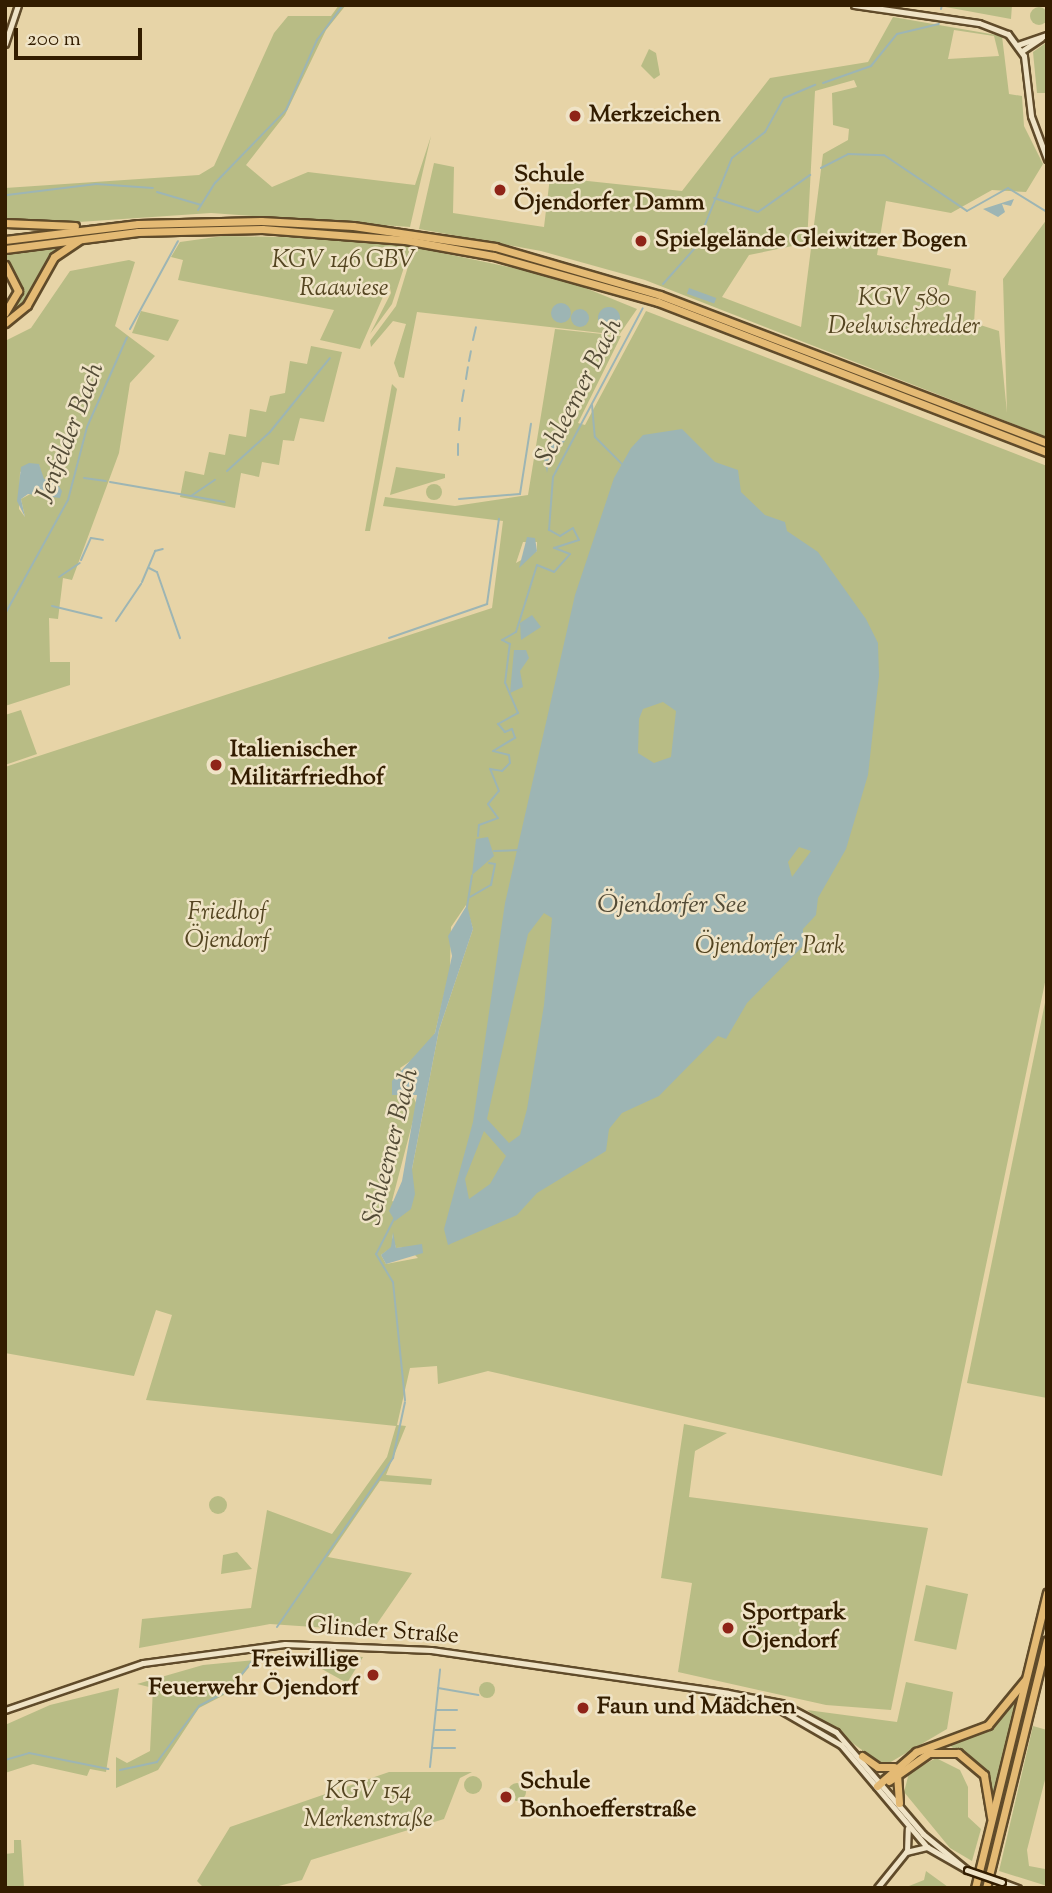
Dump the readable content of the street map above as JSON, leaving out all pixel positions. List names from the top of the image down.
{
  "streets": {
    "main road": ["Glinder Straße"]
  },
  "water": ["Schleemer Bach", "Jenfelder Bach", "Öjendorfer See"],
  "parks": [
    "KGV 146 GBV Raawiese",
    "KGV 580 Deelwischredder",
    "Friedhof Öjendorf",
    "Öjendorfer Park",
    "KGV 154 Merkenstraße"
  ],
  "places": [
    "Merkzeichen",
    "Schule Öjendorfer Damm",
    "Spielgelände Gleiwitzer Bogen",
    "Italienischer Militärfriedhof",
    "Sportpark Öjendorf",
    "Freiwillige Feuerwehr Öjendorf",
    "Faun und Mädchen",
    "Schule Bonhoefferstraße"
  ],
  "scale_bar": "200 m"
}
